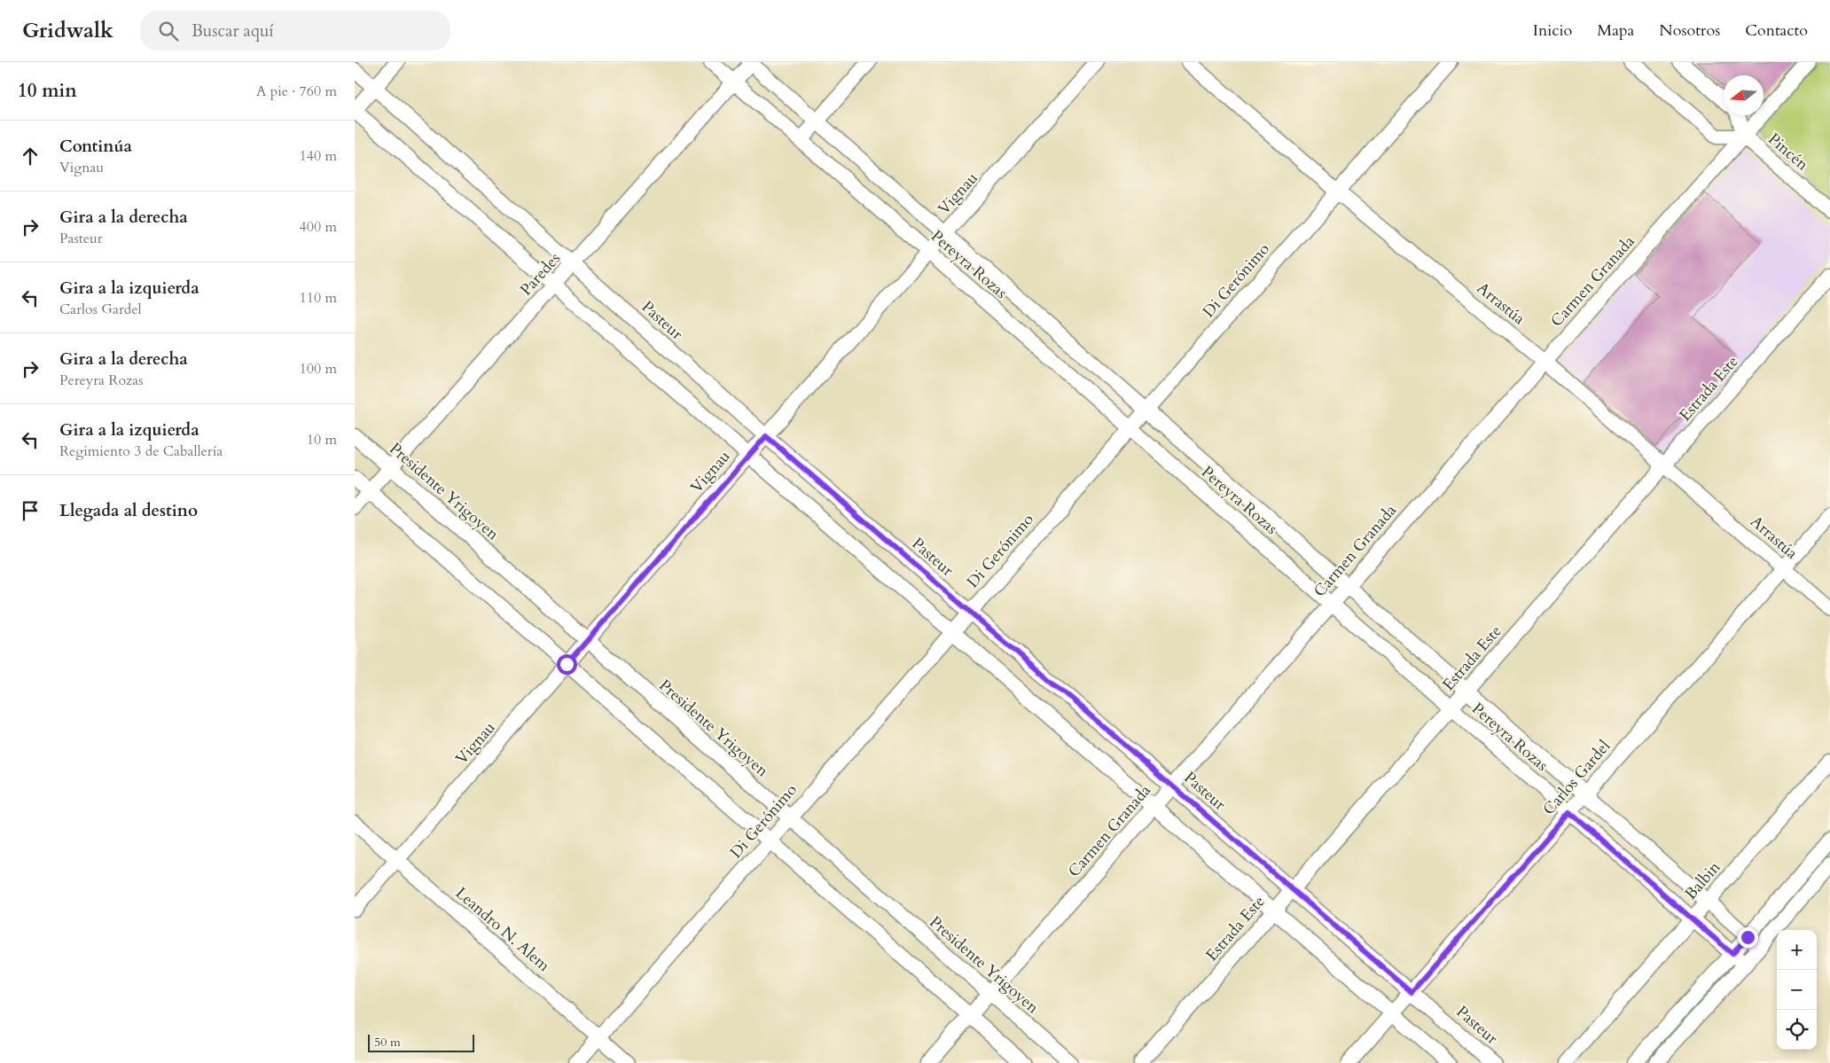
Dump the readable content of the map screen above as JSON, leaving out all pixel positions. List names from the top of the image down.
{
  "streets": {
    "street": [
      "Pincén",
      "Vignau",
      "Pereyra Rozas",
      "Paredes",
      "Di Gerónimo",
      "Carmen Granada",
      "Arrastúa",
      "Pasteur",
      "Estrada Este",
      "Presidente Yrigoyen",
      "Carlos Gardel",
      "Balbin",
      "Leandro N. Alem"
    ]
  },
  "crossings": [
    ["Pincén", "Carmen Granada"],
    ["Vignau", "Pereyra Rozas"],
    ["Vignau", "Pasteur"],
    ["Vignau", "Presidente Yrigoyen"],
    ["Vignau", "Leandro N. Alem"],
    ["Pereyra Rozas", "Paredes"],
    ["Pereyra Rozas", "Di Gerónimo"],
    ["Pereyra Rozas", "Carmen Granada"],
    ["Pereyra Rozas", "Estrada Este"],
    ["Pereyra Rozas", "Carlos Gardel"],
    ["Pereyra Rozas", "Balbin"],
    ["Paredes", "Pasteur"],
    ["Paredes", "Presidente Yrigoyen"],
    ["Di Gerónimo", "Arrastúa"],
    ["Di Gerónimo", "Pasteur"],
    ["Di Gerónimo", "Presidente Yrigoyen"],
    ["Di Gerónimo", "Leandro N. Alem"],
    ["Carmen Granada", "Arrastúa"],
    ["Carmen Granada", "Pasteur"],
    ["Carmen Granada", "Presidente Yrigoyen"],
    ["Arrastúa", "Estrada Este"],
    ["Arrastúa", "Carlos Gardel"],
    ["Pasteur", "Estrada Este"],
    ["Pasteur", "Carlos Gardel"]
  ],
  "scale_bar": "50 m",
  "north": "left",
  "page": {
    "header": "Gridwalk",
    "search": "Buscar aquí",
    "nav": [
      "Inicio",
      "Mapa",
      "Nosotros",
      "Contacto"
    ],
    "heading": ["10 min", "A pie · 760 m"],
    "list": [
      ["Continúa", "Vignau", "140 m"],
      ["Gira a la derecha", "Pasteur", "400 m"],
      ["Gira a la izquierda", "Carlos Gardel", "110 m"],
      ["Gira a la derecha", "Pereyra Rozas", "100 m"],
      ["Gira a la izquierda", "Regimiento 3 de Caballería", "10 m"],
      "Llegada al destino"
    ],
    "map_buttons": ["+", "−"],
    "scale": "50 m"
  }
}
